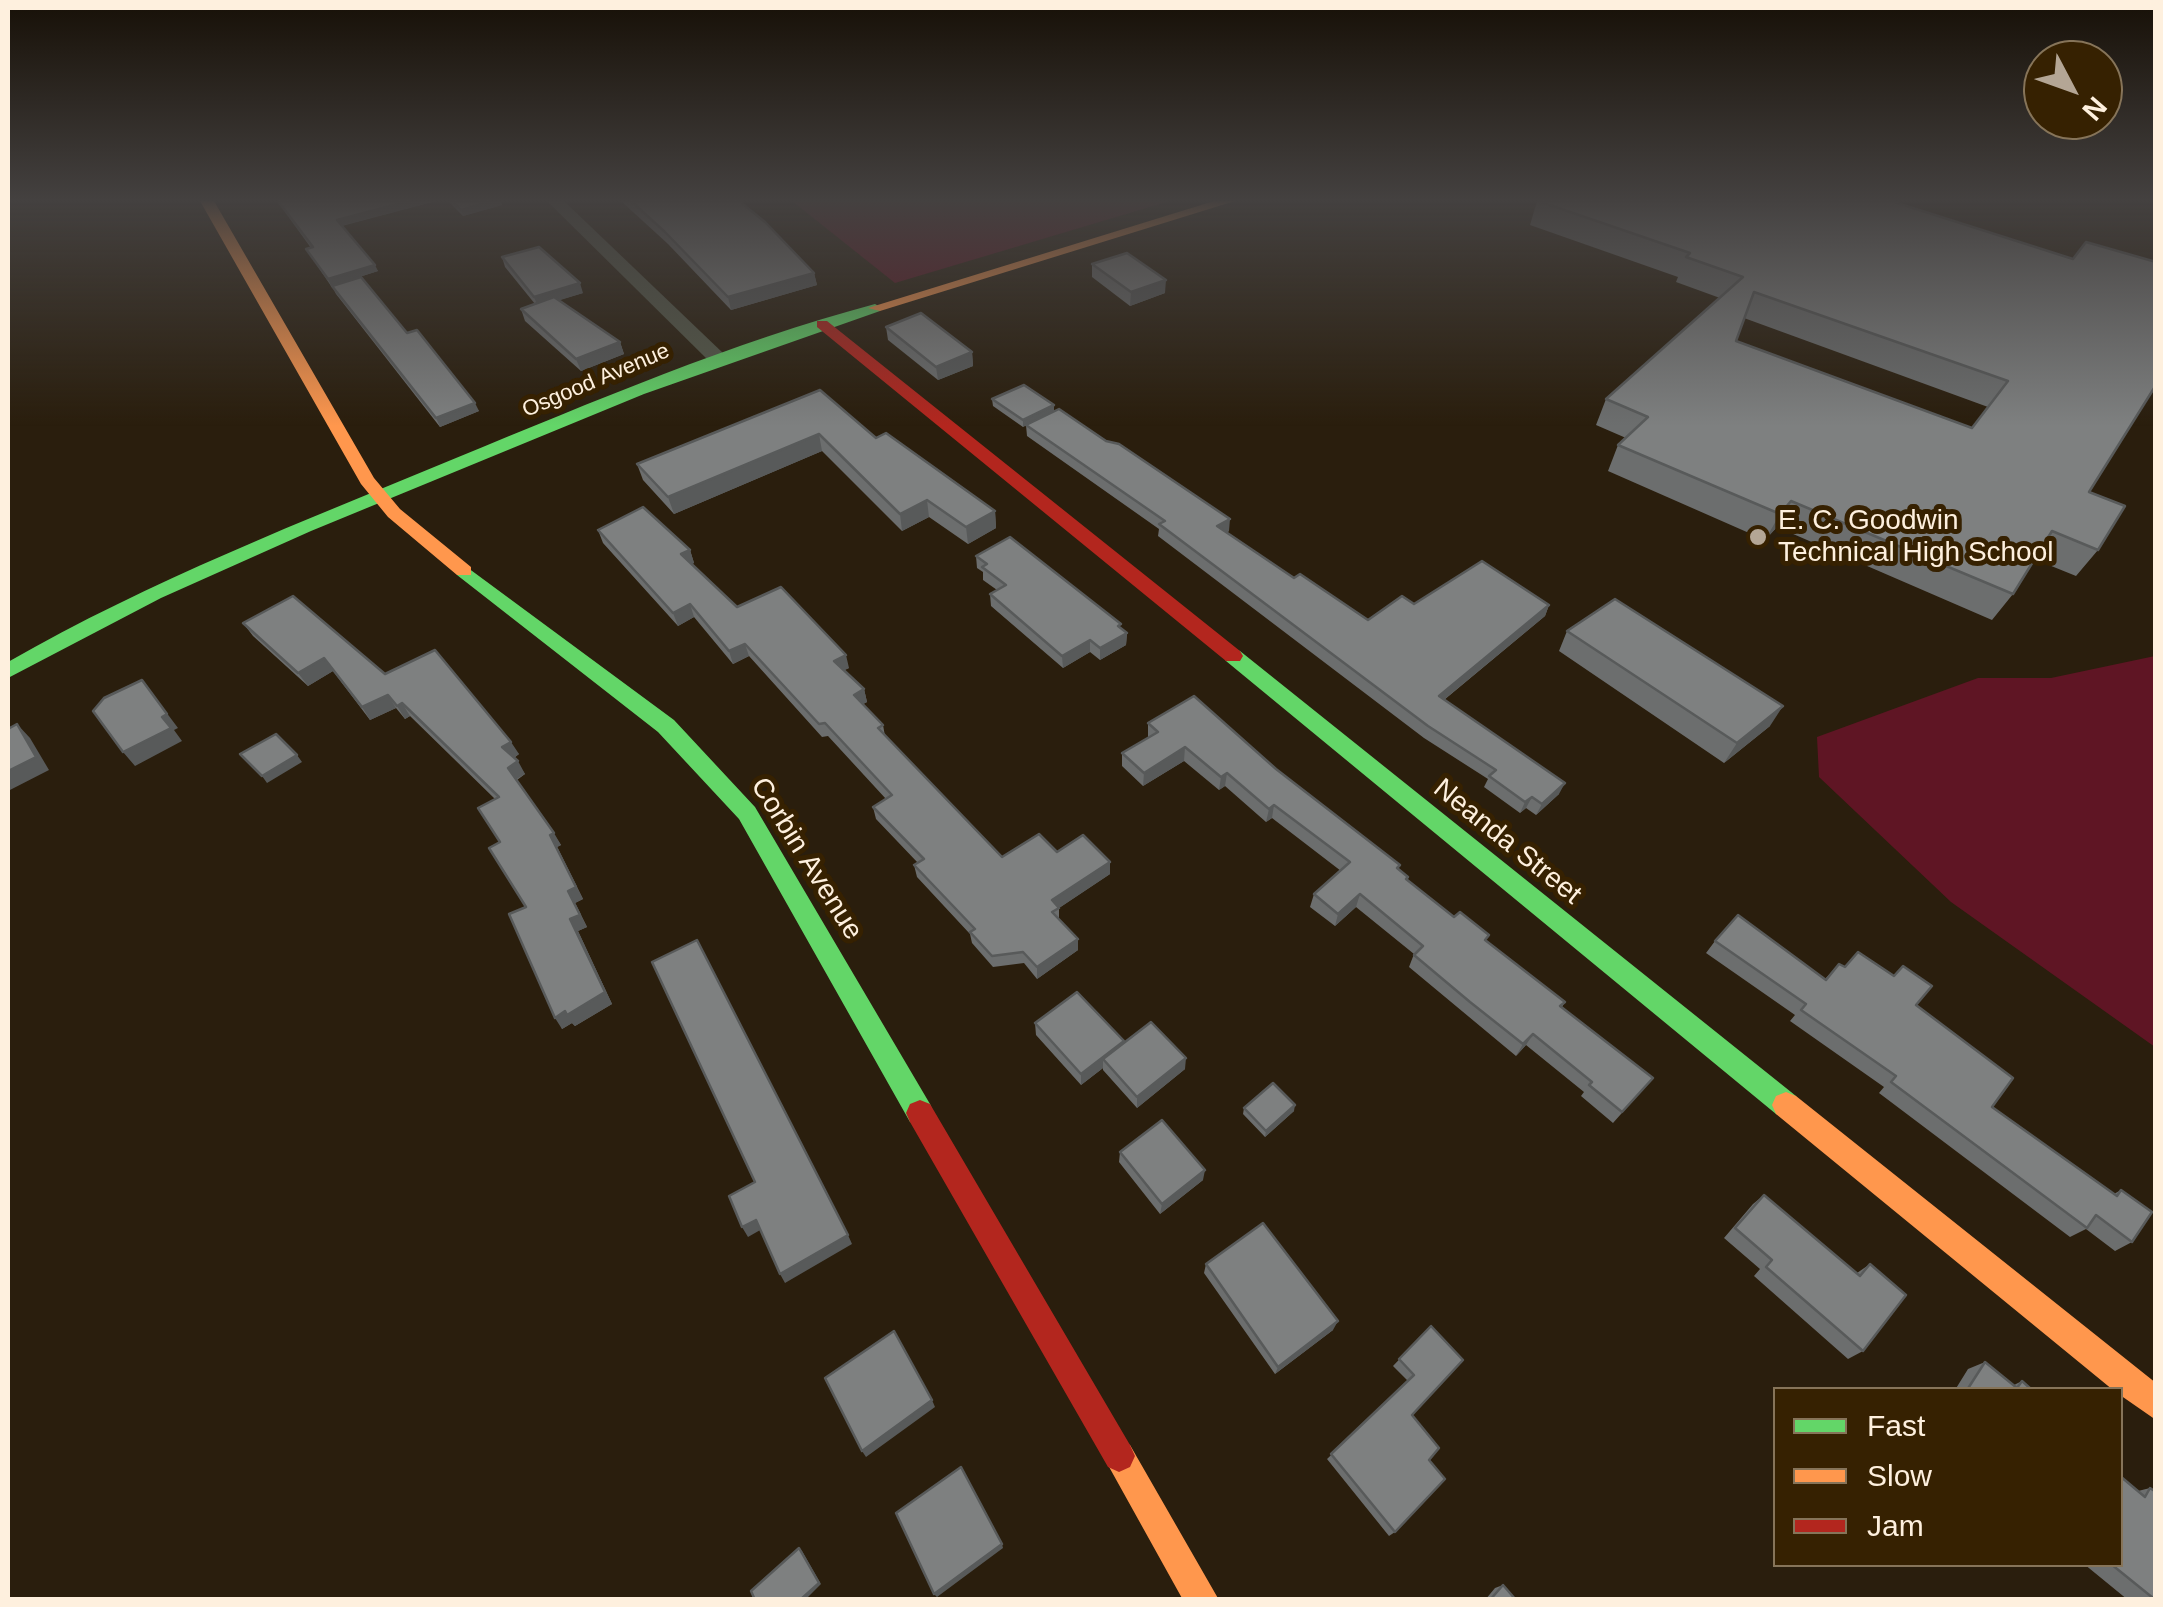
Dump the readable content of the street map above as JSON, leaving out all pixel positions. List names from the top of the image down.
{
  "streets": {
    "street": ["Osgood Avenue", "Neanda Street", "Corbin Avenue"]
  },
  "crossings": [
    ["Osgood Avenue", "Neanda Street"],
    ["Osgood Avenue", "Corbin Avenue"]
  ],
  "places": ["E. C. Goodwin Technical High School"],
  "legend": ["Fast", "Slow", "Jam"],
  "north": "bottom right"
}
